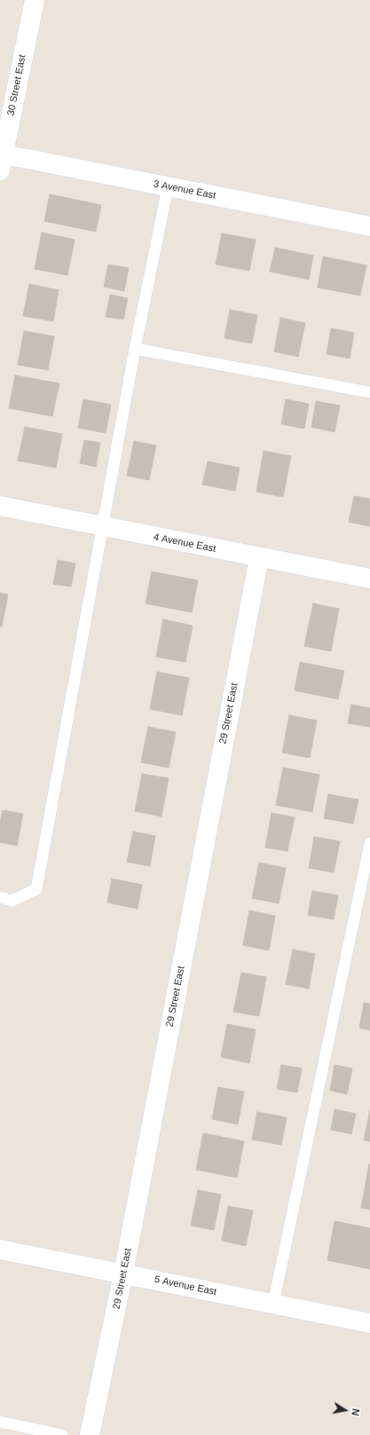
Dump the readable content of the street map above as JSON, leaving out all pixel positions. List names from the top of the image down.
{
  "streets": {
    "street": [
      "30 Street East",
      "3 Avenue East",
      "4 Avenue East",
      "29 Street East",
      "5 Avenue East"
    ]
  },
  "crossings": [
    ["30 Street East", "3 Avenue East"],
    ["4 Avenue East", "29 Street East"],
    ["29 Street East", "5 Avenue East"]
  ],
  "north": "right"
}
